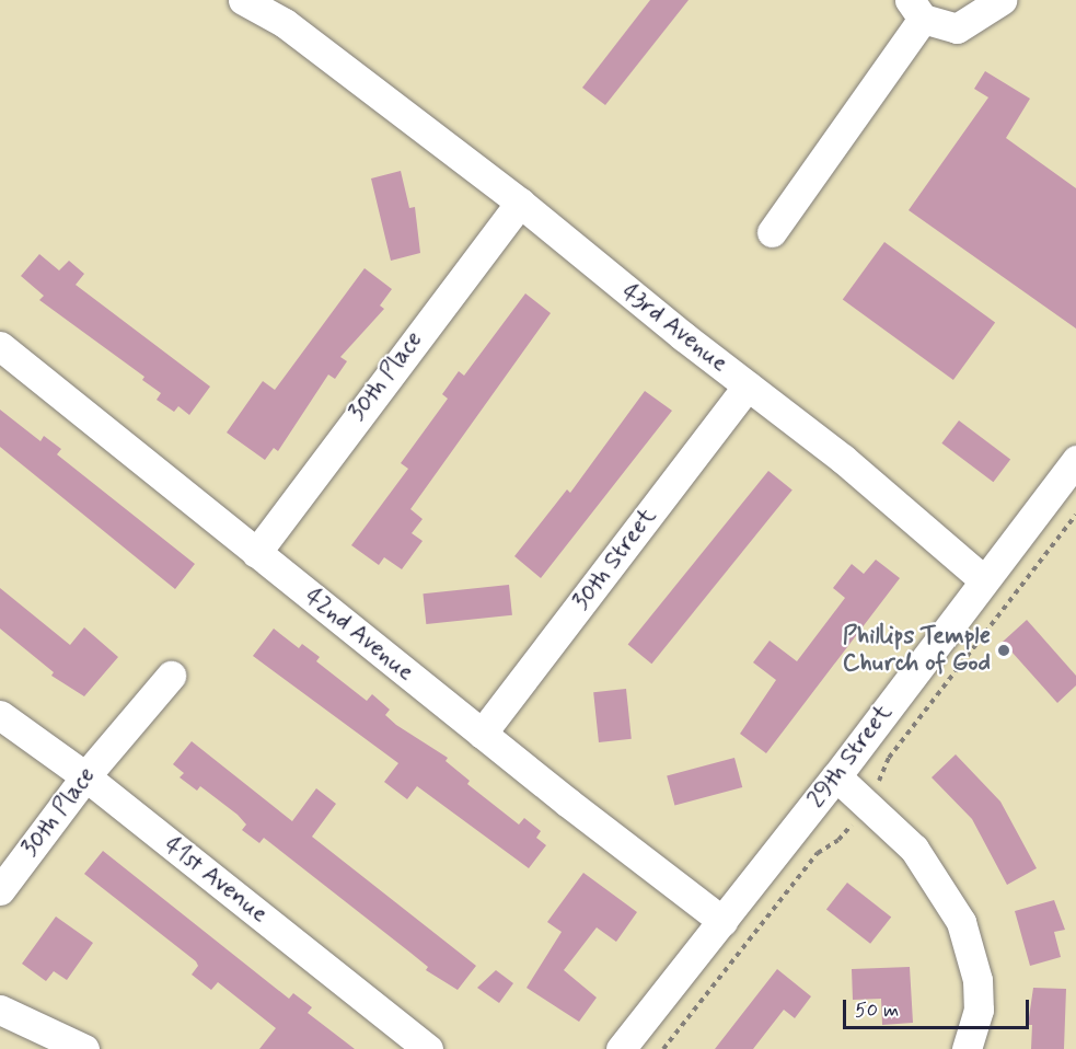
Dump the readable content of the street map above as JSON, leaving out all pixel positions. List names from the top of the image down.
{
  "streets": {
    "street": [
      "43rd Avenue",
      "30th Place",
      "30th Street",
      "42nd Avenue",
      "29th Street",
      "41st Avenue"
    ]
  },
  "crossings": [
    ["43rd Avenue", "30th Place"],
    ["43rd Avenue", "30th Street"],
    ["43rd Avenue", "29th Street"],
    ["30th Place", "42nd Avenue"],
    ["30th Place", "41st Avenue"],
    ["30th Street", "42nd Avenue"],
    ["42nd Avenue", "29th Street"]
  ],
  "places": ["Phillips Temple Church of God"],
  "scale_bar": "50 m"
}
